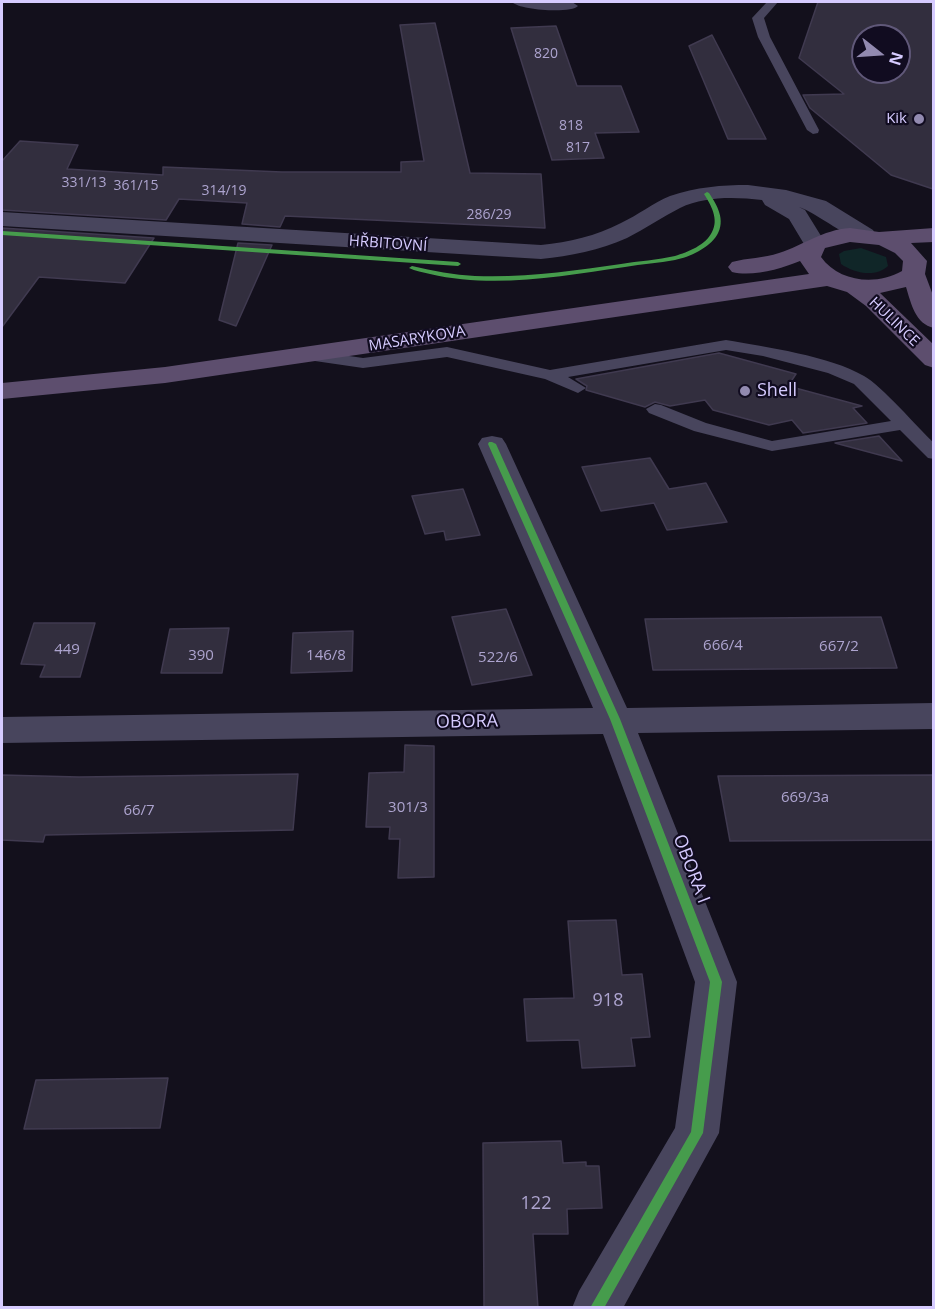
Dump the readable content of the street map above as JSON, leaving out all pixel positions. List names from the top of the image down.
{
  "streets": {
    "main road": ["HULINCE", "MASARYKOVA"],
    "street": ["HŘBITOVNÍ", "OBORA", "OBORA I"]
  },
  "crossings": [
    ["HŘBITOVNÍ", "HULINCE"],
    ["HŘBITOVNÍ", "MASARYKOVA"],
    ["HULINCE", "MASARYKOVA"],
    ["OBORA", "OBORA I"]
  ],
  "places": ["Kik", "Shell"],
  "house_numbers": [
    "820",
    "818",
    "817",
    "331/13",
    "361/15",
    "314/19",
    "286/29",
    "666/4",
    "667/2",
    "449",
    "390",
    "146/8",
    "522/6",
    "669/3a",
    "301/3",
    "66/7",
    "918",
    "122"
  ],
  "north": "right"
}
